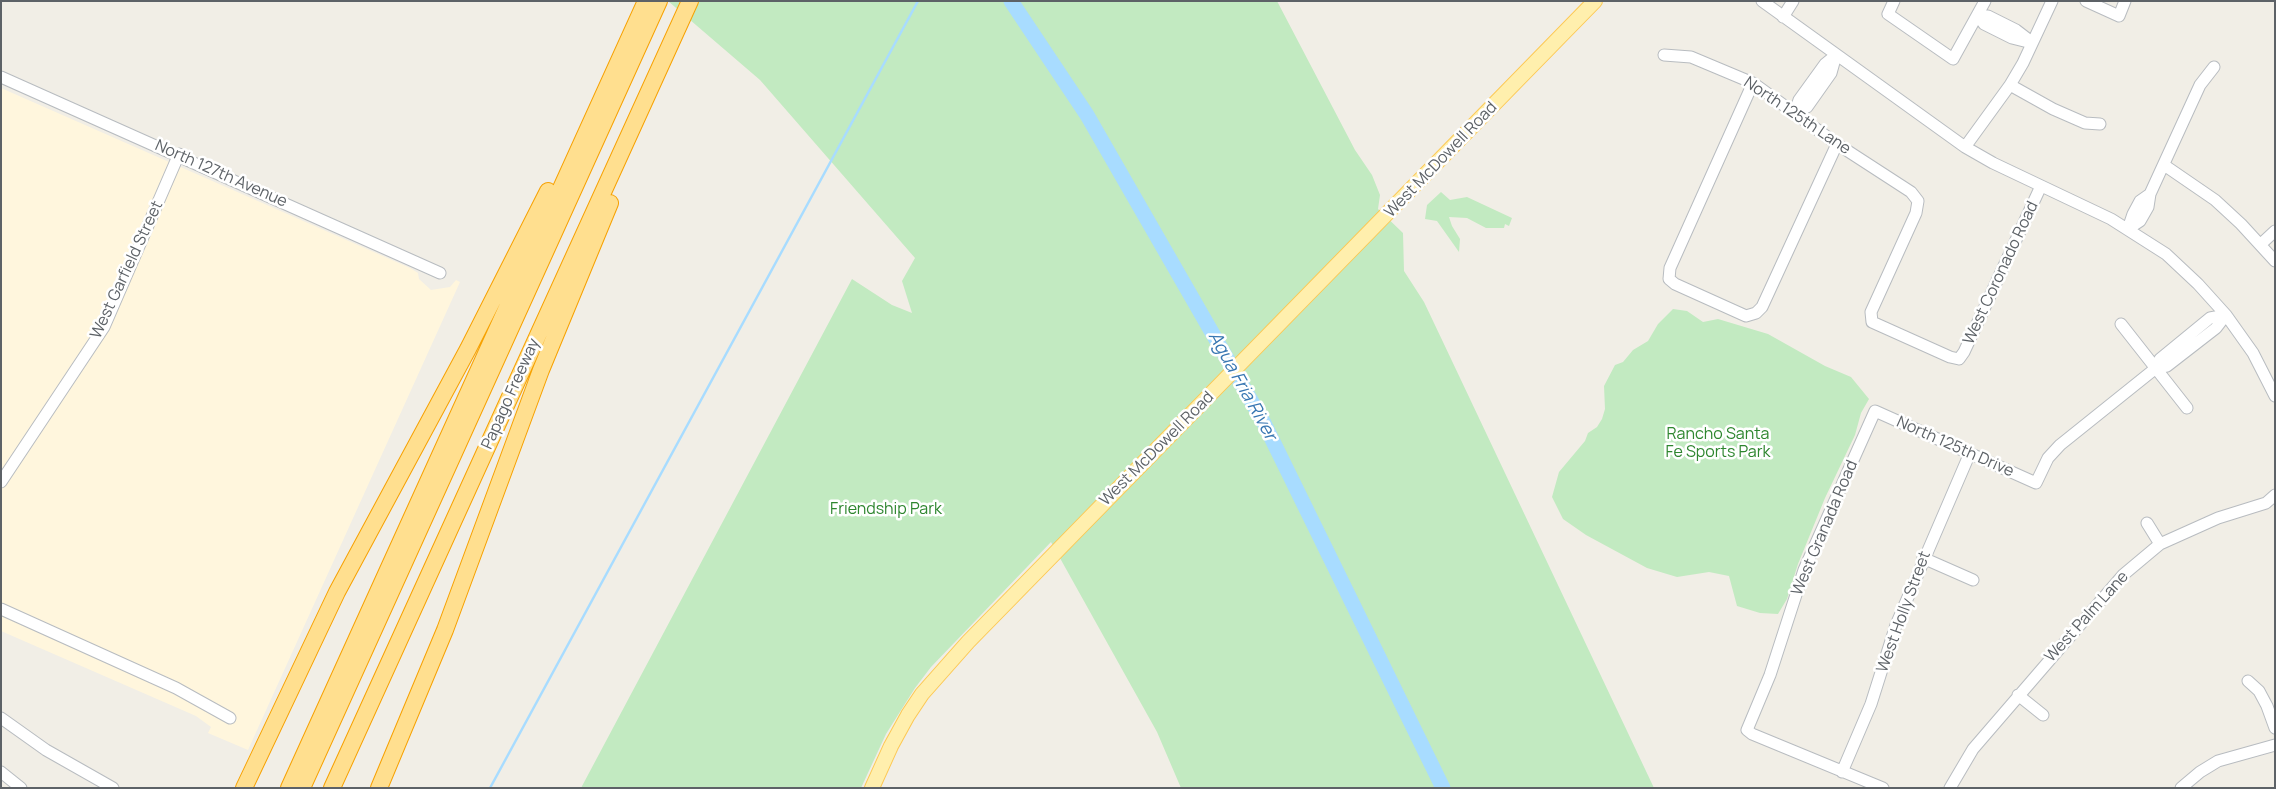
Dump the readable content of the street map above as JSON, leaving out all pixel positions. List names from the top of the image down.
{
  "streets": {
    "highway": ["Papago Freeway"],
    "main road": ["West McDowell Road"],
    "street": [
      "North 125th Lane",
      "North 127th Avenue",
      "West Garfield Street",
      "West Coronado Road",
      "North 125th Drive",
      "West Granada Road",
      "West Holly Street",
      "West Palm Lane"
    ]
  },
  "crossings": [
    ["North 125th Lane", "West Coronado Road"],
    ["North 127th Avenue", "West Garfield Street"],
    ["North 125th Drive", "West Granada Road"],
    ["North 125th Drive", "West Holly Street"],
    ["West Granada Road", "West Holly Street"]
  ],
  "water": ["Agua Fria River"],
  "parks": ["Rancho Santa Fe Sports Park", "Friendship Park"]
}
